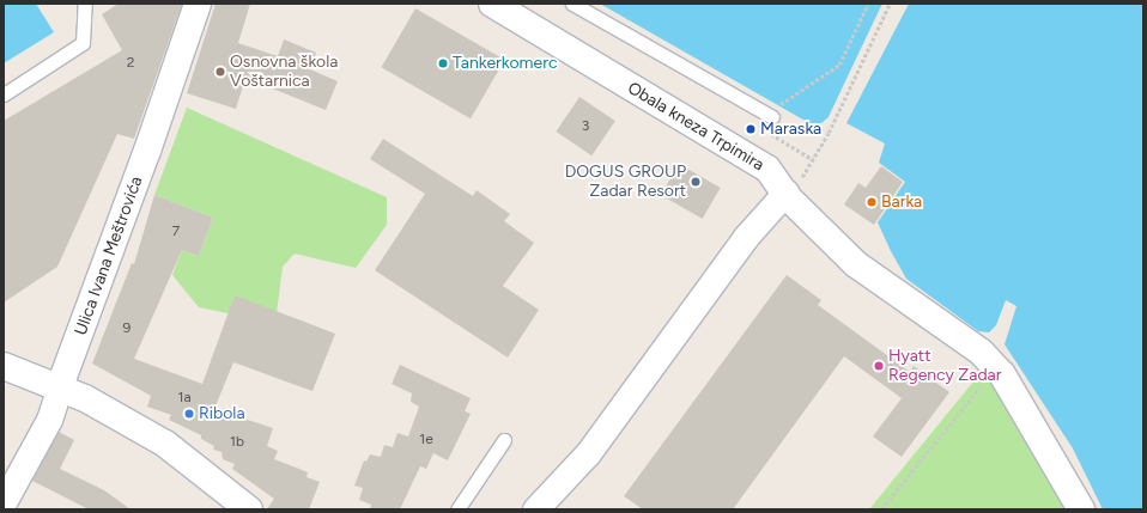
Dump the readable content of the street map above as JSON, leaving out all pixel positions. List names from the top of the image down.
{
  "streets": {
    "street": ["Obala kneza Trpimira", "Ulica Ivana Meštrovića"]
  },
  "places": [
    "Tankerkomerc",
    "Osnovna škola Voštarnica",
    "Maraska",
    "DOGUS GROUP Zadar Resort",
    "Barka",
    "Hyatt Regency Zadar",
    "Ribola"
  ],
  "house_numbers": [
    "2",
    "3",
    "7",
    "9",
    "1a",
    "1e",
    "1b"
  ]
}
